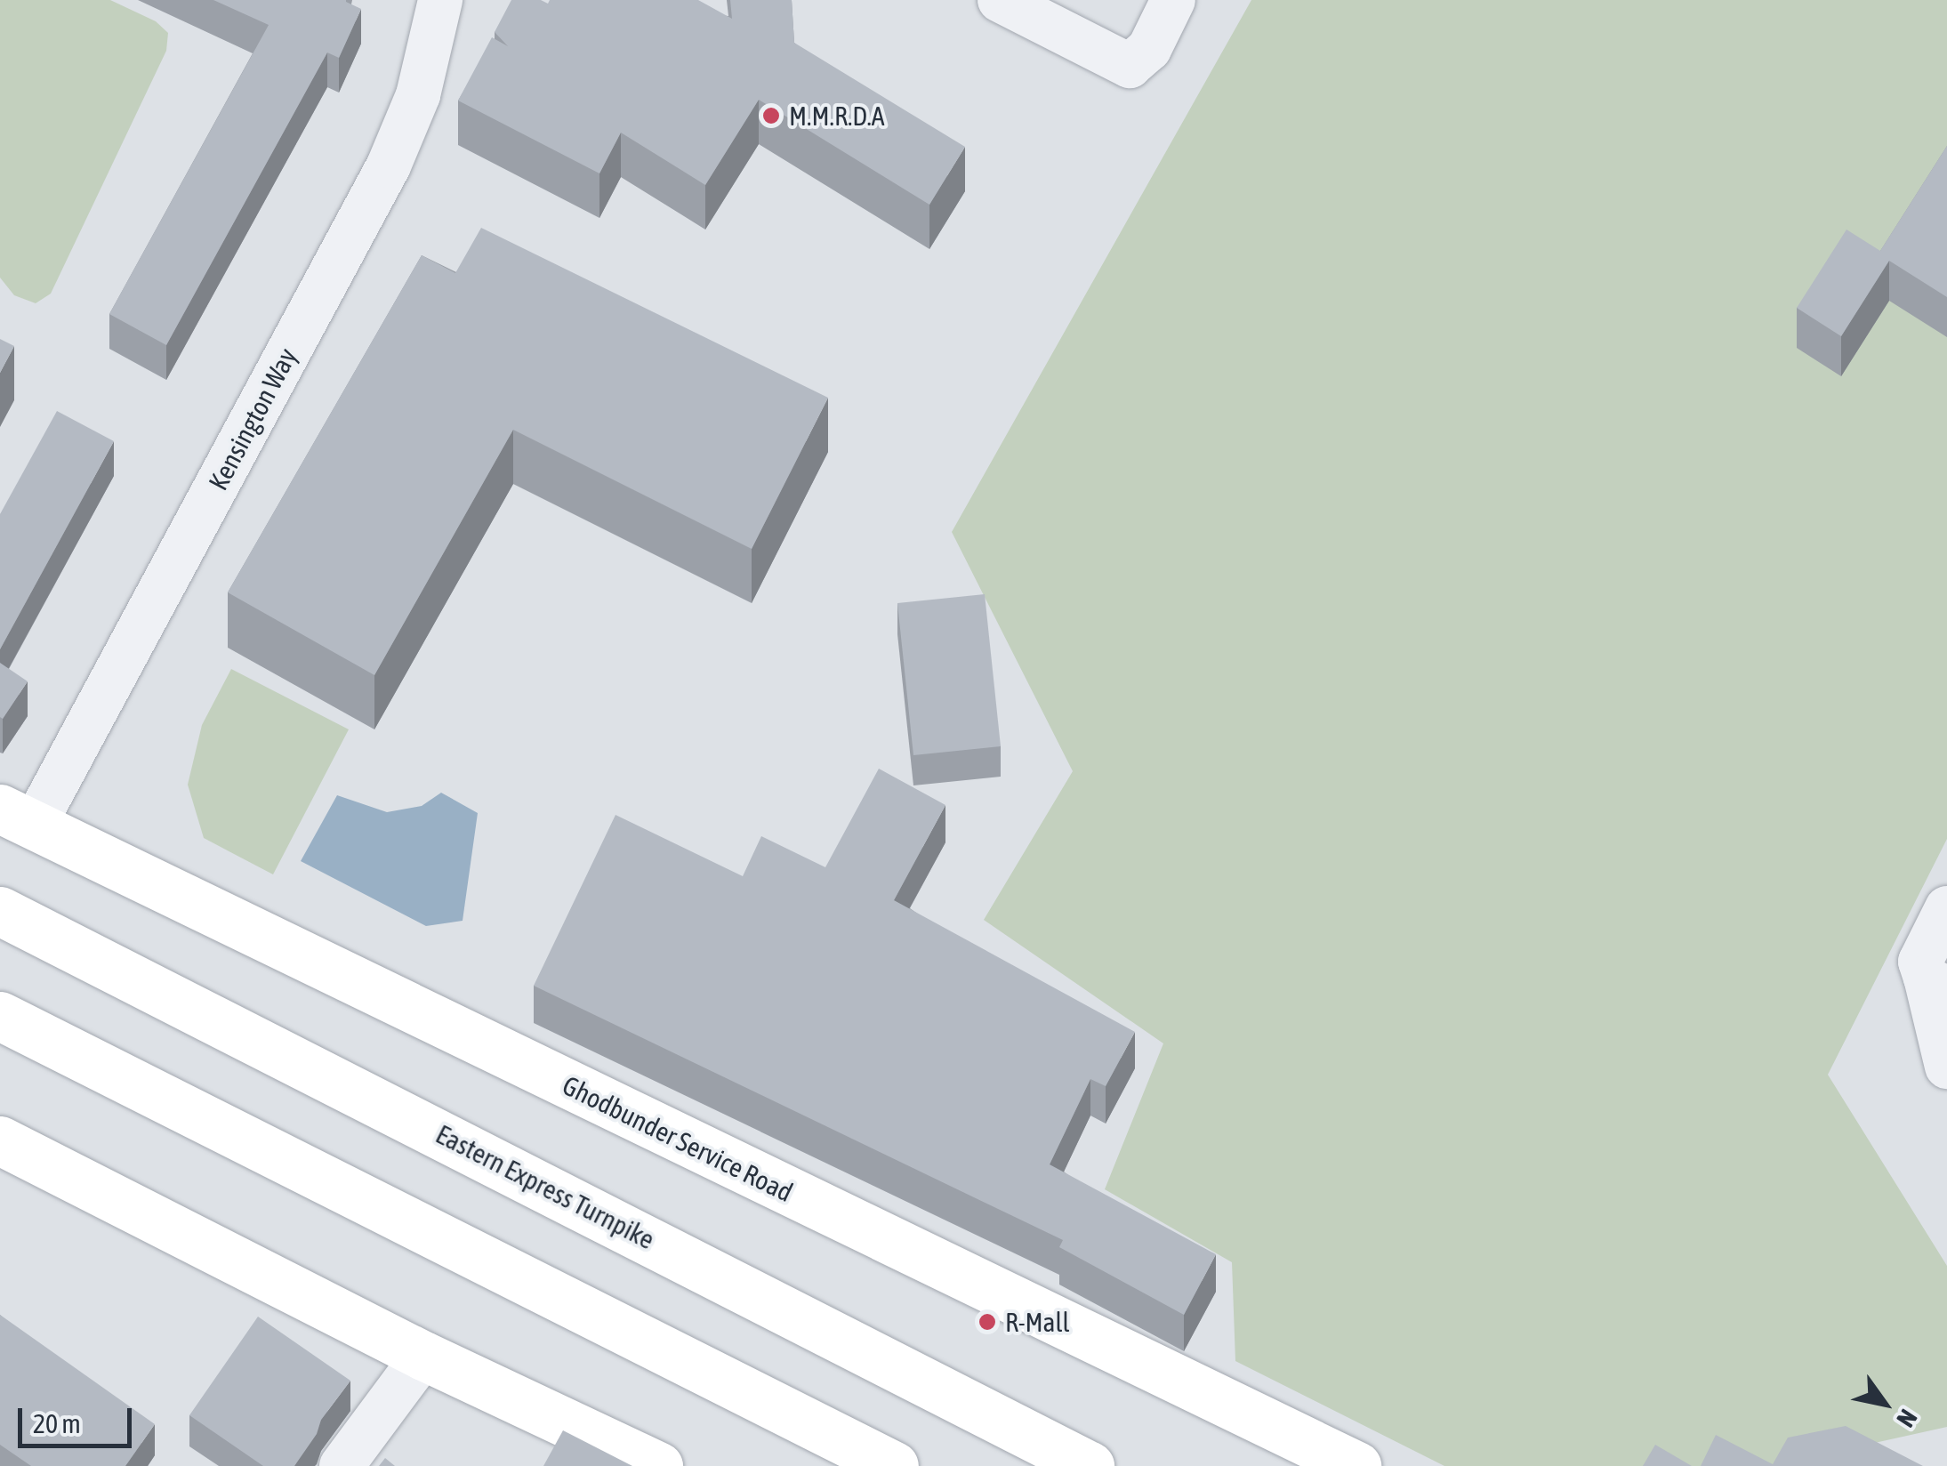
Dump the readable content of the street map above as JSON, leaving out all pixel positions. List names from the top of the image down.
{
  "streets": {
    "main road": ["Ghodbunder Service Road", "Eastern Express Turnpike"],
    "street": ["Kensington Way"]
  },
  "crossings": [
    ["Kensington Way", "Ghodbunder Service Road"]
  ],
  "places": ["M.M.R.D.A", "R-Mall"],
  "scale_bar": "20 m",
  "north": "bottom right"
}
